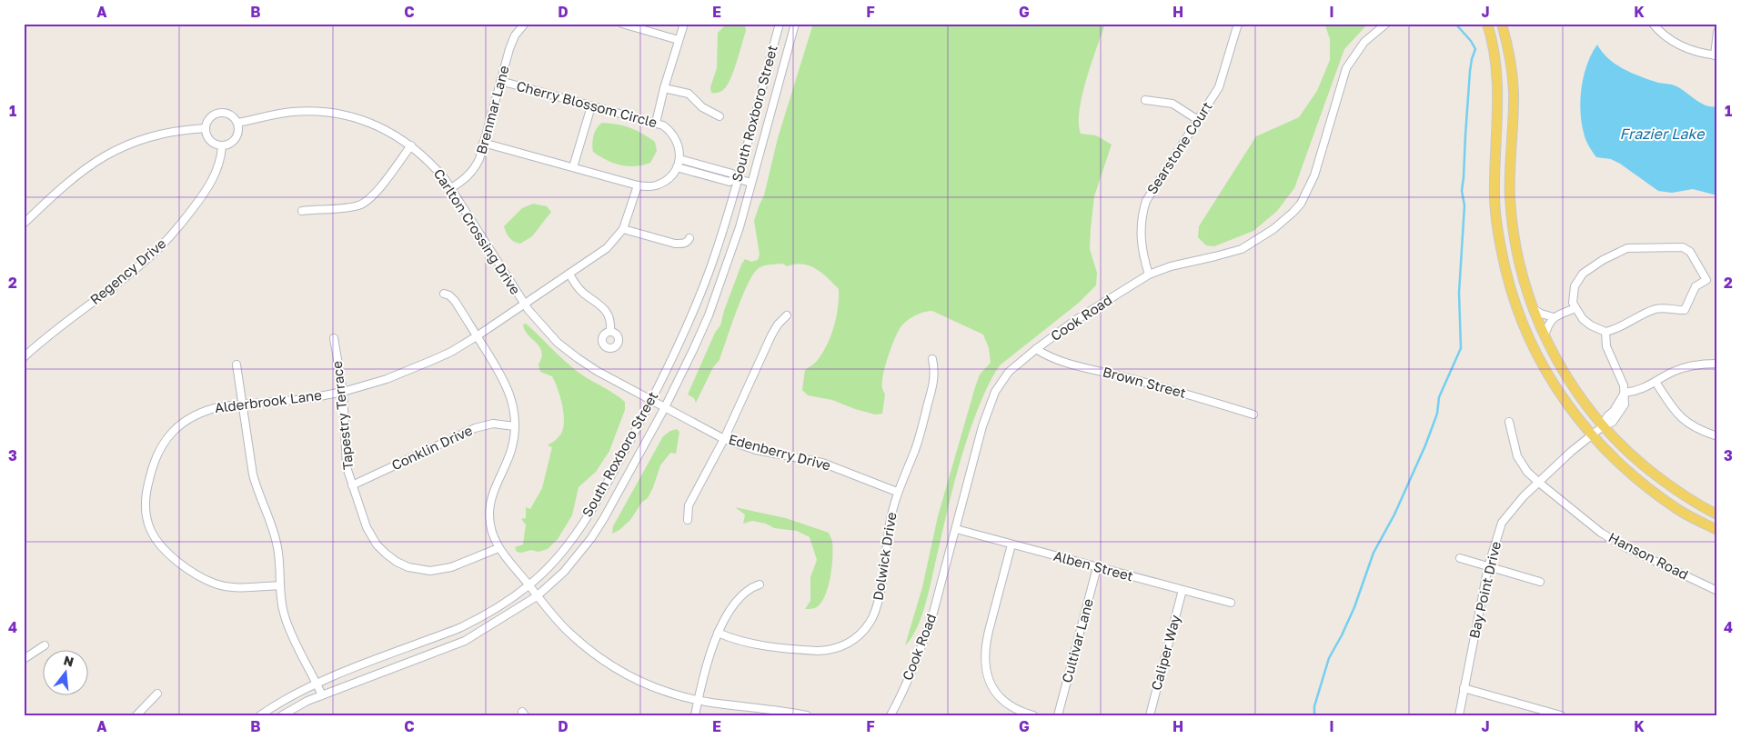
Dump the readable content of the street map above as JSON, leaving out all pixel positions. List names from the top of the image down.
{
  "streets": {
    "street": [
      "Cherry Blossom Circle",
      "Brenmar Lane",
      "South Roxboro Street",
      "Searstone Court",
      "Carlton Crossing Drive",
      "Regency Drive",
      "Cook Road",
      "Brown Street",
      "Alderbrook Lane",
      "Tapestry Terrace",
      "Conklin Drive",
      "Edenberry Drive",
      "Dolwick Drive",
      "Hanson Road",
      "Alben Street",
      "Bay Point Drive",
      "Cultivar Lane",
      "Caliper Way"
    ]
  },
  "crossings": [
    ["Cherry Blossom Circle", "Brenmar Lane"],
    ["Brenmar Lane", "Carlton Crossing Drive"],
    ["South Roxboro Street", "Carlton Crossing Drive"],
    ["South Roxboro Street", "Edenberry Drive"],
    ["Searstone Court", "Cook Road"],
    ["Carlton Crossing Drive", "Regency Drive"],
    ["Carlton Crossing Drive", "Alderbrook Lane"],
    ["Carlton Crossing Drive", "Edenberry Drive"],
    ["Cook Road", "Brown Street"],
    ["Cook Road", "Alben Street"],
    ["Alderbrook Lane", "Tapestry Terrace"],
    ["Tapestry Terrace", "Conklin Drive"],
    ["Edenberry Drive", "Dolwick Drive"],
    ["Hanson Road", "Bay Point Drive"],
    ["Alben Street", "Cultivar Lane"],
    ["Alben Street", "Caliper Way"]
  ],
  "water": ["Frazier Lake"],
  "north": "top",
  "grid": {
    "columns": [
      "A",
      "B",
      "C",
      "D",
      "E",
      "F",
      "G",
      "H",
      "I",
      "J",
      "K"
    ],
    "rows": [
      "1",
      "2",
      "3",
      "4"
    ]
  }
}
